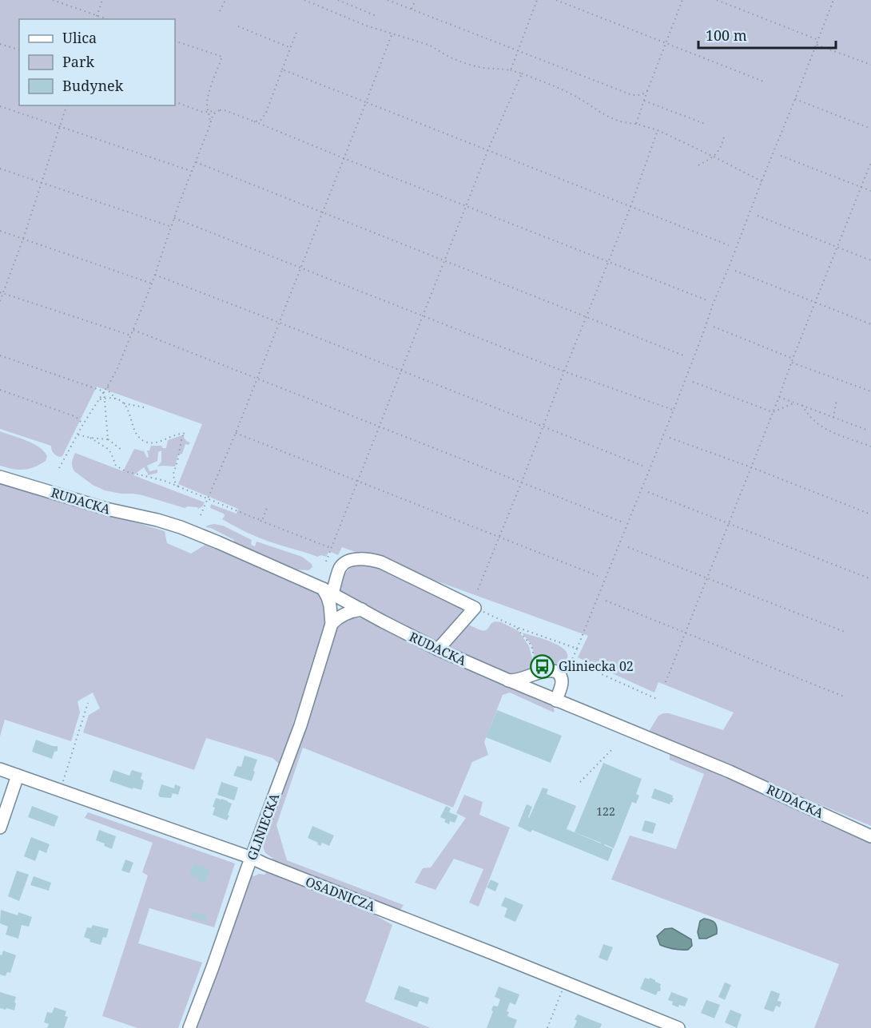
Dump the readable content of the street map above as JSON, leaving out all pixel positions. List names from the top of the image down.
{
  "streets": {
    "street": ["RUDACKA", "GLINIECKA", "OSADNICZA"]
  },
  "crossings": [
    ["RUDACKA", "GLINIECKA"],
    ["GLINIECKA", "OSADNICZA"]
  ],
  "places": {
    "bus stop": ["Gliniecka 02"]
  },
  "house_numbers": ["122"],
  "legend": ["Ulica", "Park", "Budynek"],
  "scale_bar": "100 m"
}
